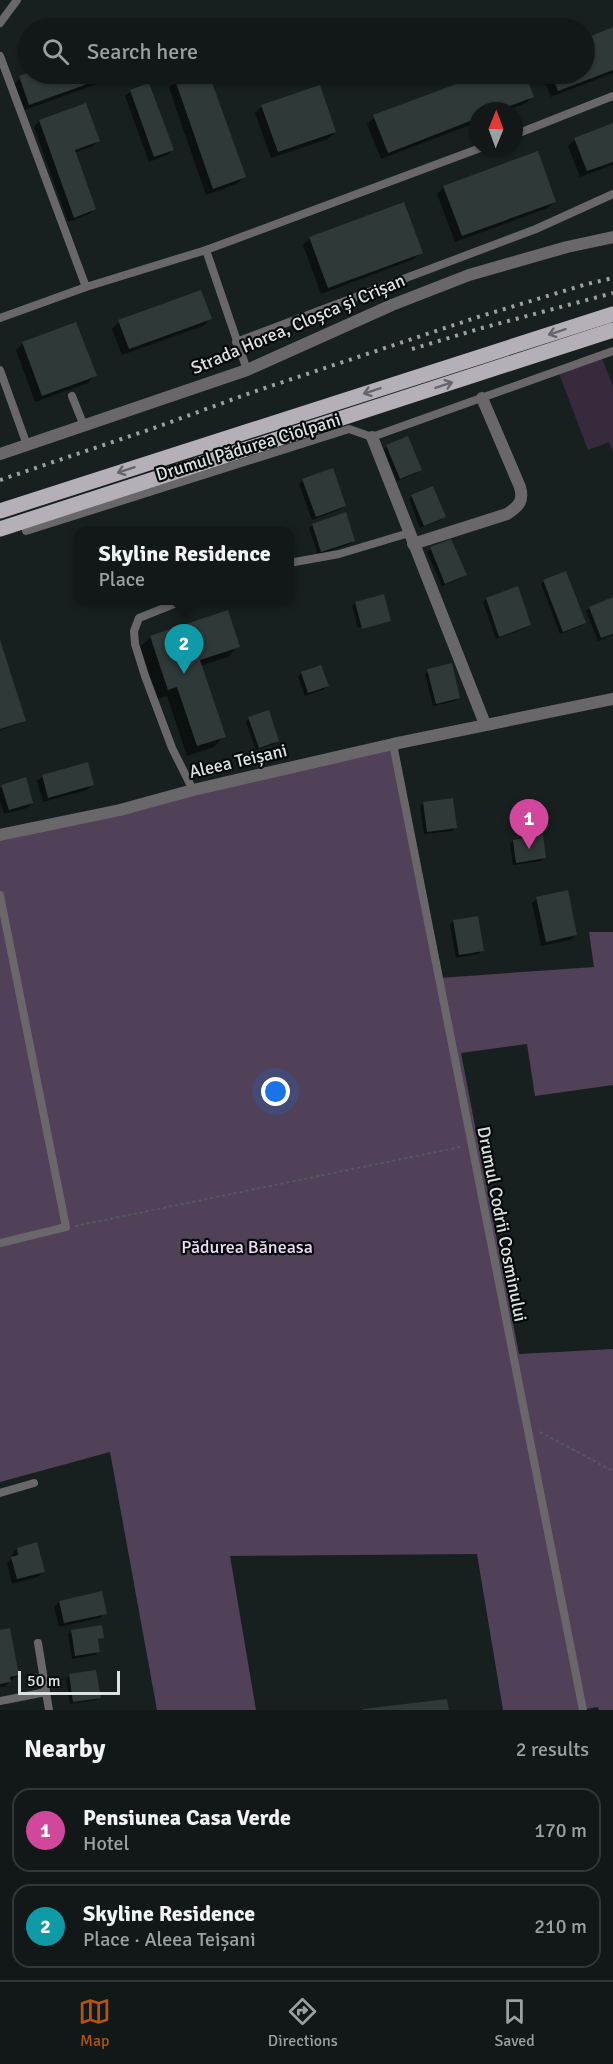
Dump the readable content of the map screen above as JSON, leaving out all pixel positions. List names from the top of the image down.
{
  "streets": {
    "street": ["Strada Horea, Cloșca și Crișan", "Aleea Teișani"],
    "lane": ["Drumul Pădurea Ciolpani", "Drumul Codrii Cosminului"]
  },
  "crossings": [
    ["Aleea Teișani", "Drumul Codrii Cosminului"]
  ],
  "parks": ["Pădurea Băneasa"],
  "scale_bar": "50 m",
  "north": "top",
  "page": {
    "search": "Search here",
    "popup": ["Skyline Residence", "Place"],
    "pins": ["2", "1"],
    "scale": "50 m",
    "heading": ["Nearby", "2 results"],
    "list": [
      {
        "mark": "1",
        "name": "Pensiunea Casa Verde",
        "note": "Hotel",
        "value": "170 m"
      },
      {
        "mark": "2",
        "name": "Skyline Residence",
        "note": "Place · Aleea Teișani",
        "value": "210 m"
      }
    ],
    "nav": ["Map", "Directions", "Saved"]
  }
}
